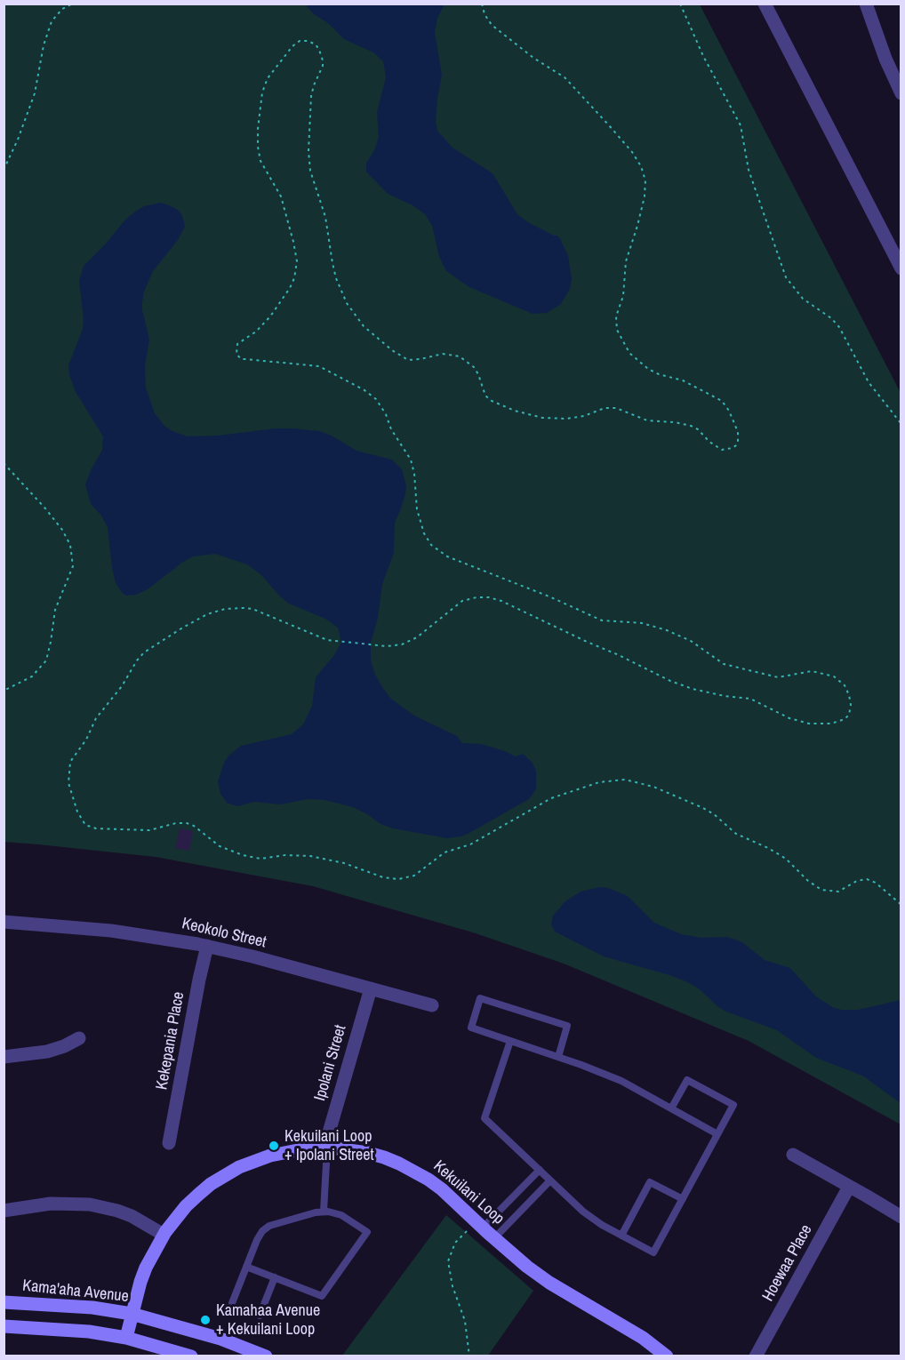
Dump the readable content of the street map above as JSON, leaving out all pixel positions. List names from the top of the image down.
{
  "streets": {
    "street": [
      "Keokolo Street",
      "Kekepania Place",
      "Ipolani Street",
      "Kekuilani Loop",
      "Hoewaa Place",
      "Kama'aha Avenue"
    ]
  },
  "crossings": [
    ["Keokolo Street", "Kekepania Place"],
    ["Keokolo Street", "Ipolani Street"],
    ["Ipolani Street", "Kekuilani Loop"],
    ["Kekuilani Loop", "Kama'aha Avenue"]
  ],
  "places": ["Kekuilani Loop + Ipolani Street", "Kamahaa Avenue + Kekuilani Loop"]
}
